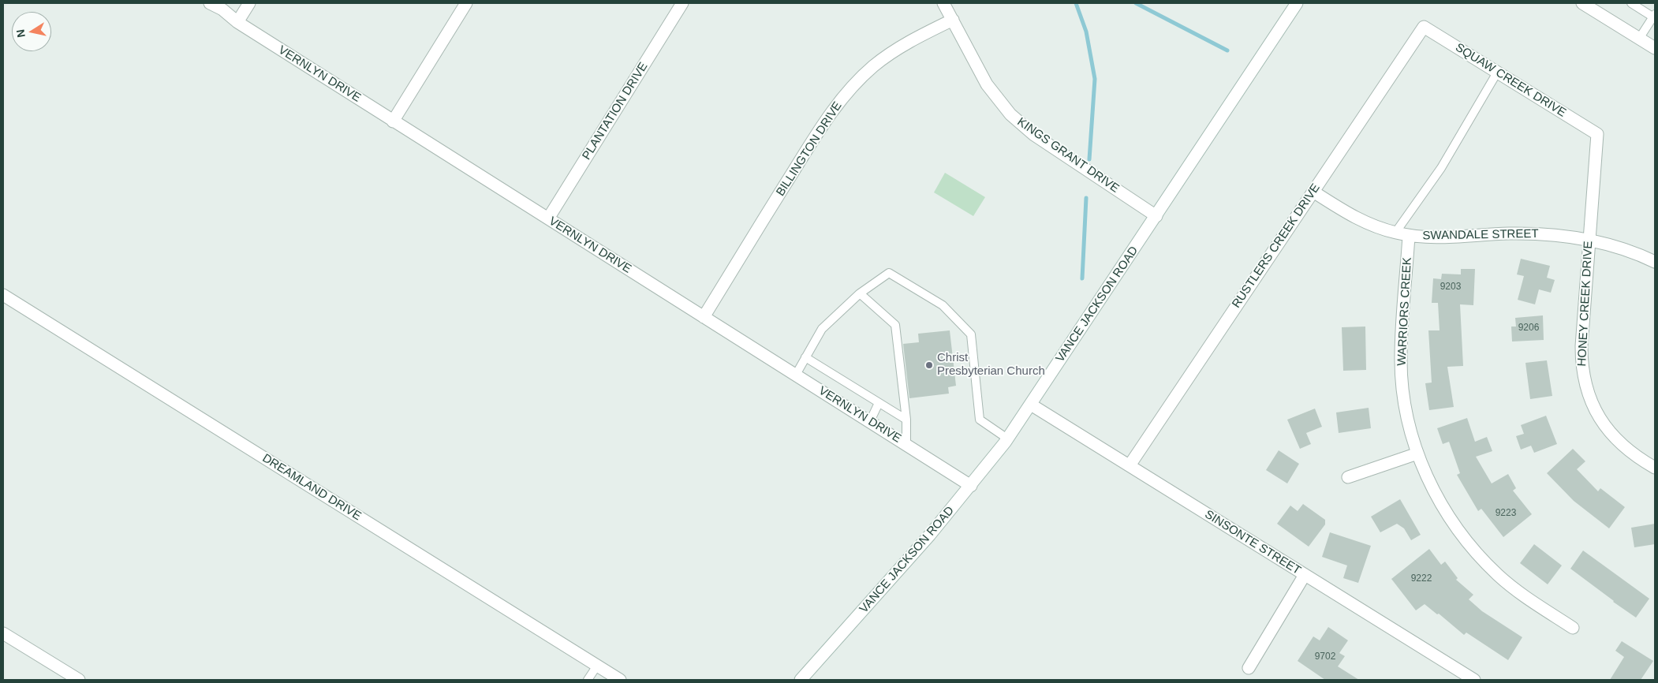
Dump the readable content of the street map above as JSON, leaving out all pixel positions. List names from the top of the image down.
{
  "streets": {
    "street": [
      "VERNLYN DRIVE",
      "SQUAW CREEK DRIVE",
      "PLANTATION DRIVE",
      "BILLINGTON DRIVE",
      "KINGS GRANT DRIVE",
      "SWANDALE STREET",
      "RUSTLERS CREEK DRIVE",
      "HONEY CREEK DRIVE",
      "VANCE JACKSON ROAD",
      "WARRIORS CREEK",
      "DREAMLAND DRIVE",
      "SINSONTE STREET"
    ]
  },
  "crossings": [
    ["VERNLYN DRIVE", "PLANTATION DRIVE"],
    ["VERNLYN DRIVE", "BILLINGTON DRIVE"],
    ["VERNLYN DRIVE", "VANCE JACKSON ROAD"],
    ["SQUAW CREEK DRIVE", "RUSTLERS CREEK DRIVE"],
    ["SQUAW CREEK DRIVE", "HONEY CREEK DRIVE"],
    ["BILLINGTON DRIVE", "KINGS GRANT DRIVE"],
    ["KINGS GRANT DRIVE", "VANCE JACKSON ROAD"],
    ["SWANDALE STREET", "RUSTLERS CREEK DRIVE"],
    ["SWANDALE STREET", "HONEY CREEK DRIVE"],
    ["SWANDALE STREET", "WARRIORS CREEK"],
    ["RUSTLERS CREEK DRIVE", "SINSONTE STREET"],
    ["VANCE JACKSON ROAD", "SINSONTE STREET"]
  ],
  "places": ["Christ Presbyterian Church"],
  "house_numbers": [
    "9203",
    "9206",
    "9223",
    "9222",
    "9702"
  ],
  "north": "left"
}
